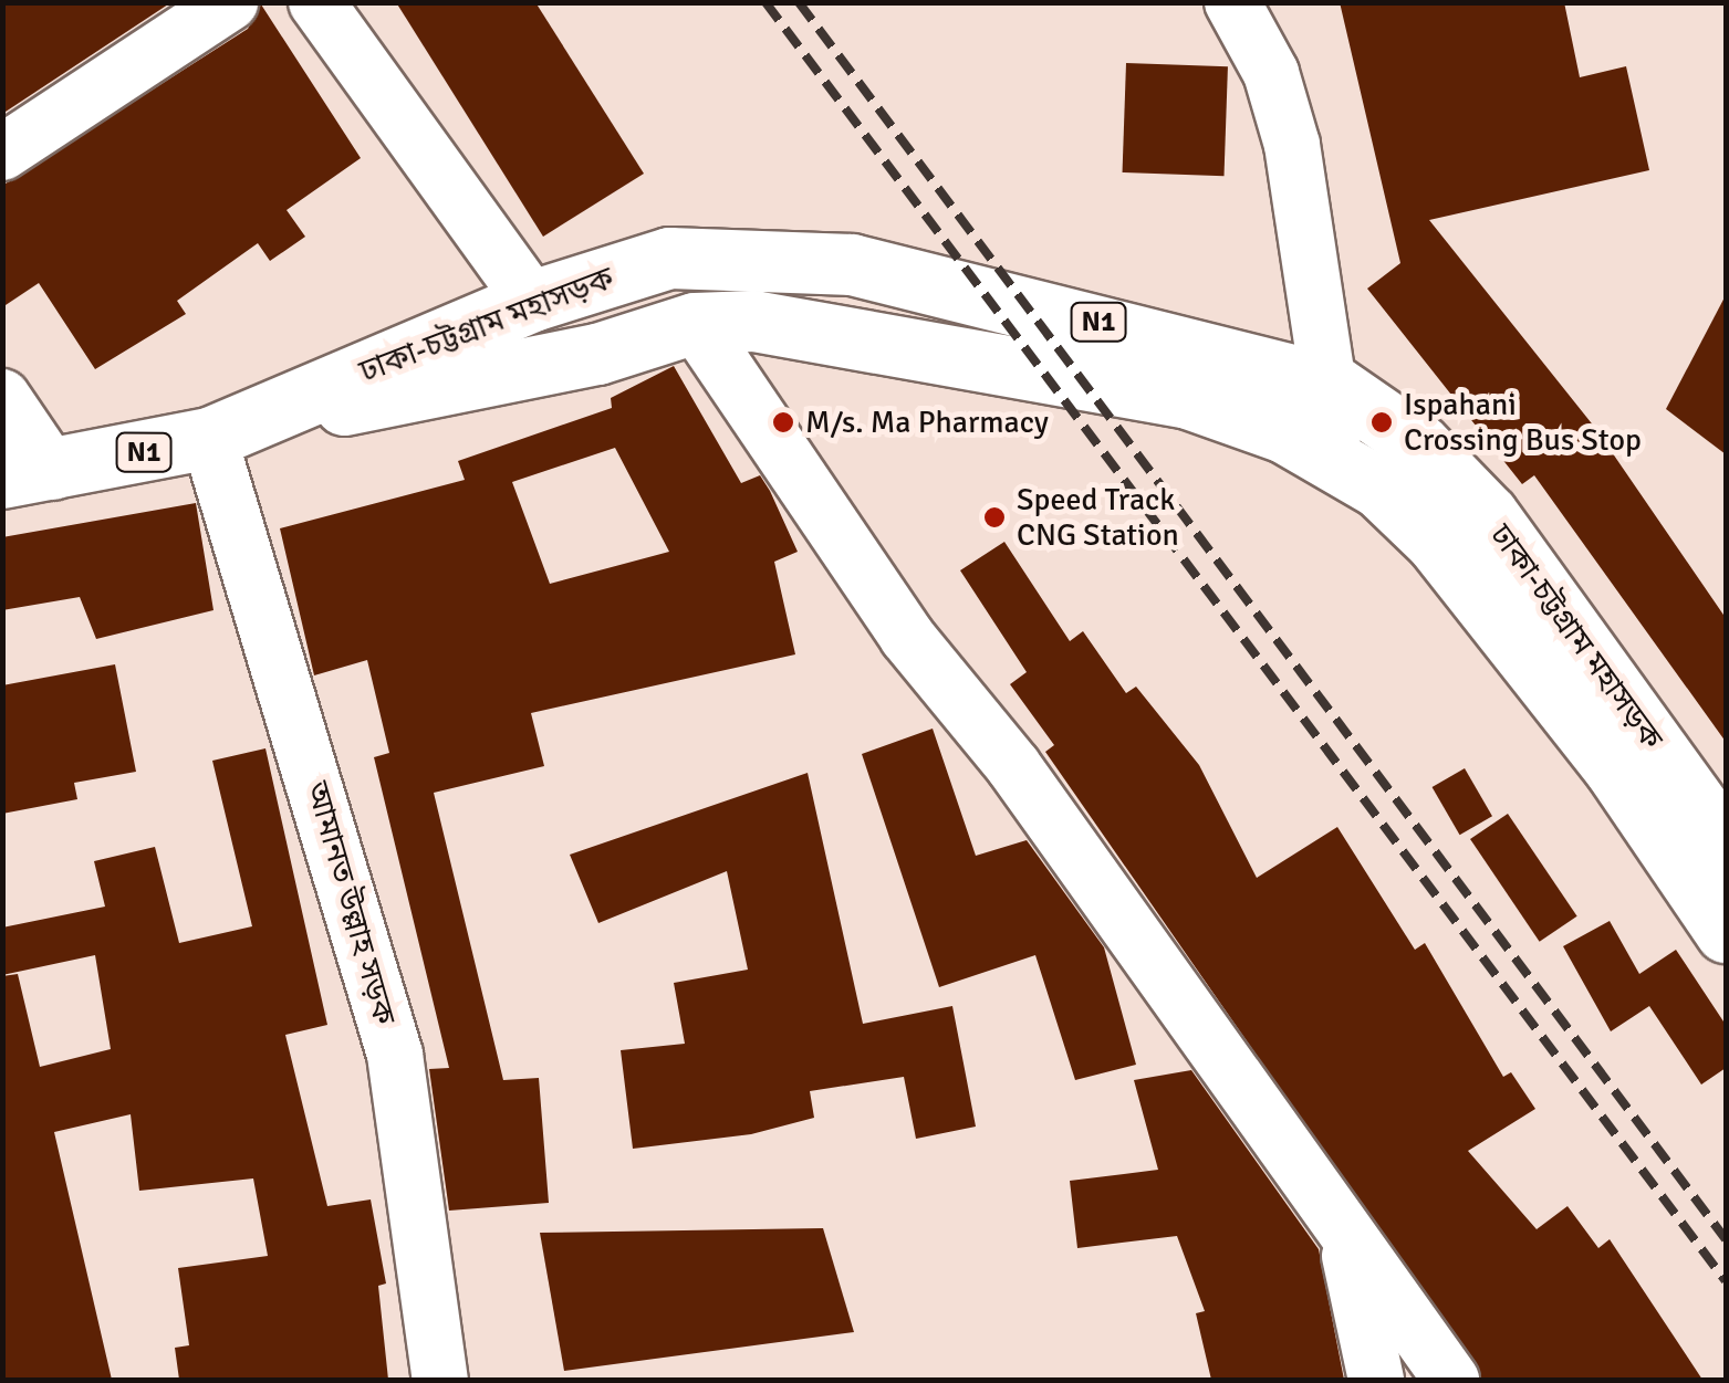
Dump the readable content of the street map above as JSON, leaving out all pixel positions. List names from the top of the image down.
{
  "streets": {
    "highway": ["N1", "ঢাকা-চট্টগ্রাম মহাসড়ক"],
    "street": ["আমানত উল্লাহ সড়ক"]
  },
  "crossings": [
    ["ঢাকা-চট্টগ্রাম মহাসড়ক", "আমানত উল্লাহ সড়ক"]
  ],
  "places": ["M/s. Ma Pharmacy", "Ispahani Crossing Bus Stop", "Speed Track CNG Station"]
}
